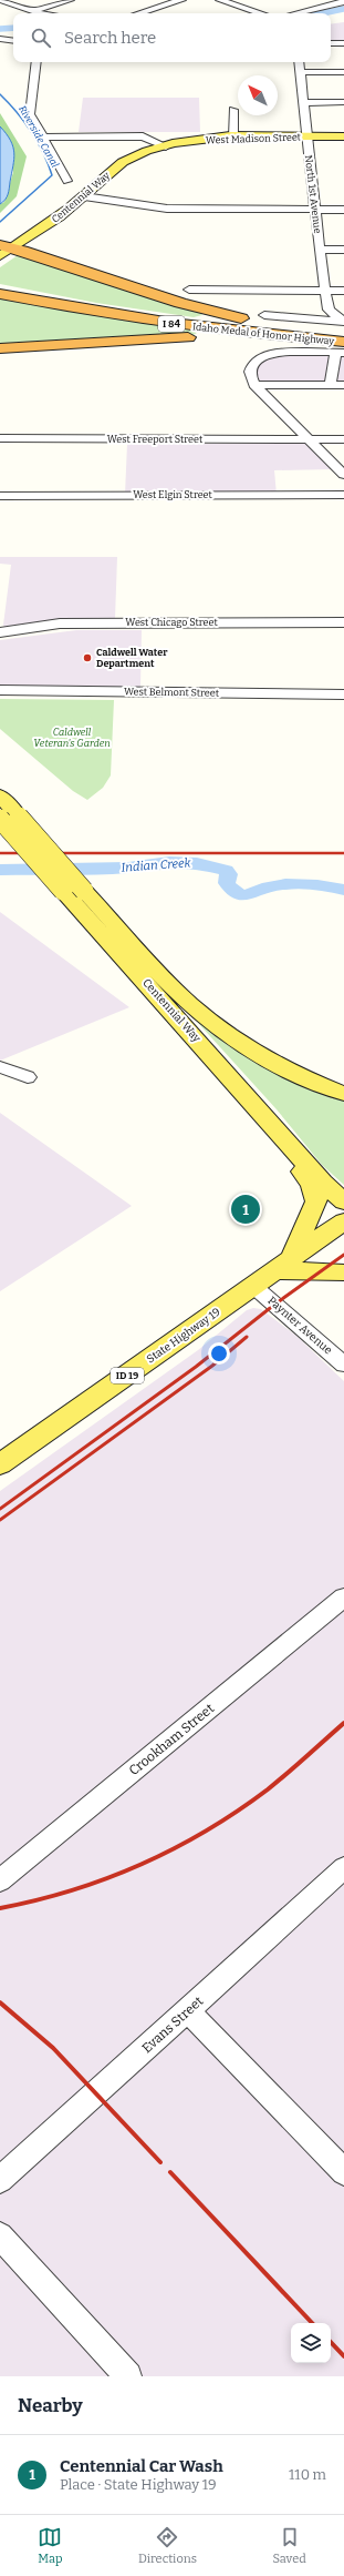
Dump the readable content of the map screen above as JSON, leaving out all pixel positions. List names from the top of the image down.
{
  "streets": {
    "highway": ["I 84", "Idaho Medal of Honor Highway"],
    "main road": [
      "West Madison Street",
      "Centennial Way",
      "State Highway 19",
      "ID 19"
    ],
    "street": [
      "North 1st Avenue",
      "West Freeport Street",
      "West Elgin Street",
      "West Chicago Street",
      "West Belmont Street",
      "Paynter Avenue",
      "Crookham Street",
      "Evans Street"
    ]
  },
  "crossings": [
    ["West Madison Street", "North 1st Avenue"],
    ["West Madison Street", "Centennial Way"],
    ["Paynter Avenue", "State Highway 19"]
  ],
  "water": ["Riverside Canal", "Indian Creek"],
  "parks": ["Caldwell Veteran's Garden"],
  "places": ["Caldwell Water Department"],
  "north": "top left",
  "page": {
    "search": "Search here",
    "pins": "1",
    "heading": "Nearby",
    "list": [
      {
        "mark": "1",
        "name": "Centennial Car Wash",
        "note": "Place · State Highway 19",
        "value": "110 m"
      }
    ],
    "nav": ["Map", "Directions", "Saved"]
  }
}
